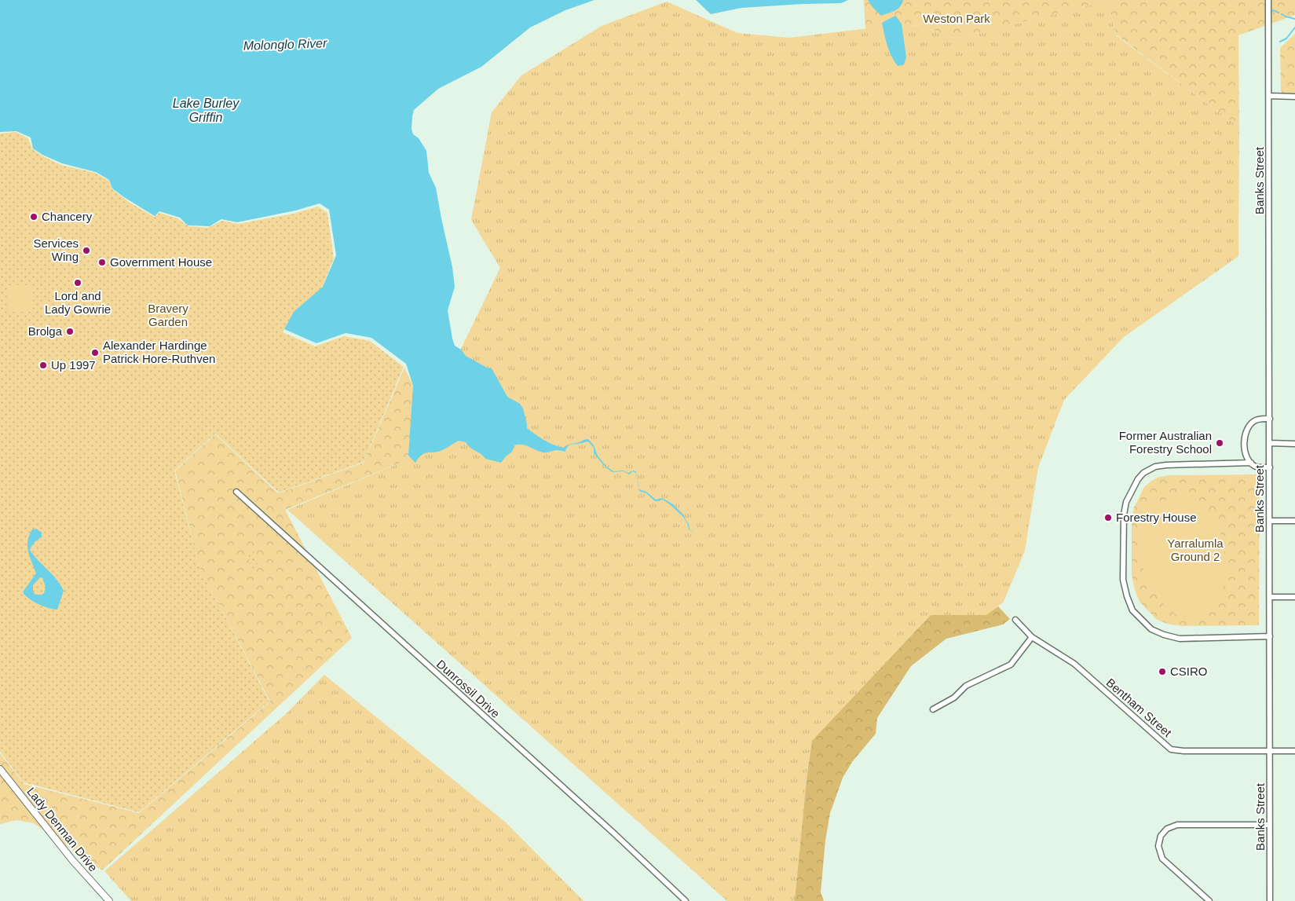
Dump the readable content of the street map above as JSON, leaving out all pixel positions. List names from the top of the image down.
{
  "streets": {
    "street": [
      "Banks Street",
      "Dunrossil Drive",
      "Bentham Street",
      "Lady Denman Drive"
    ]
  },
  "crossings": [
    ["Banks Street", "Bentham Street"]
  ],
  "water": ["Molonglo River", "Lake Burley Griffin"],
  "parks": ["Weston Park", "Bravery Garden", "Yarralumla Ground 2"],
  "places": [
    "Chancery",
    "Services Wing",
    "Government House",
    "Lord and Lady Gowrie",
    "Brolga",
    "Alexander Hardinge Patrick Hore-Ruthven",
    "Up 1997",
    "Former Australian Forestry School",
    "Forestry House",
    "CSIRO"
  ]
}
